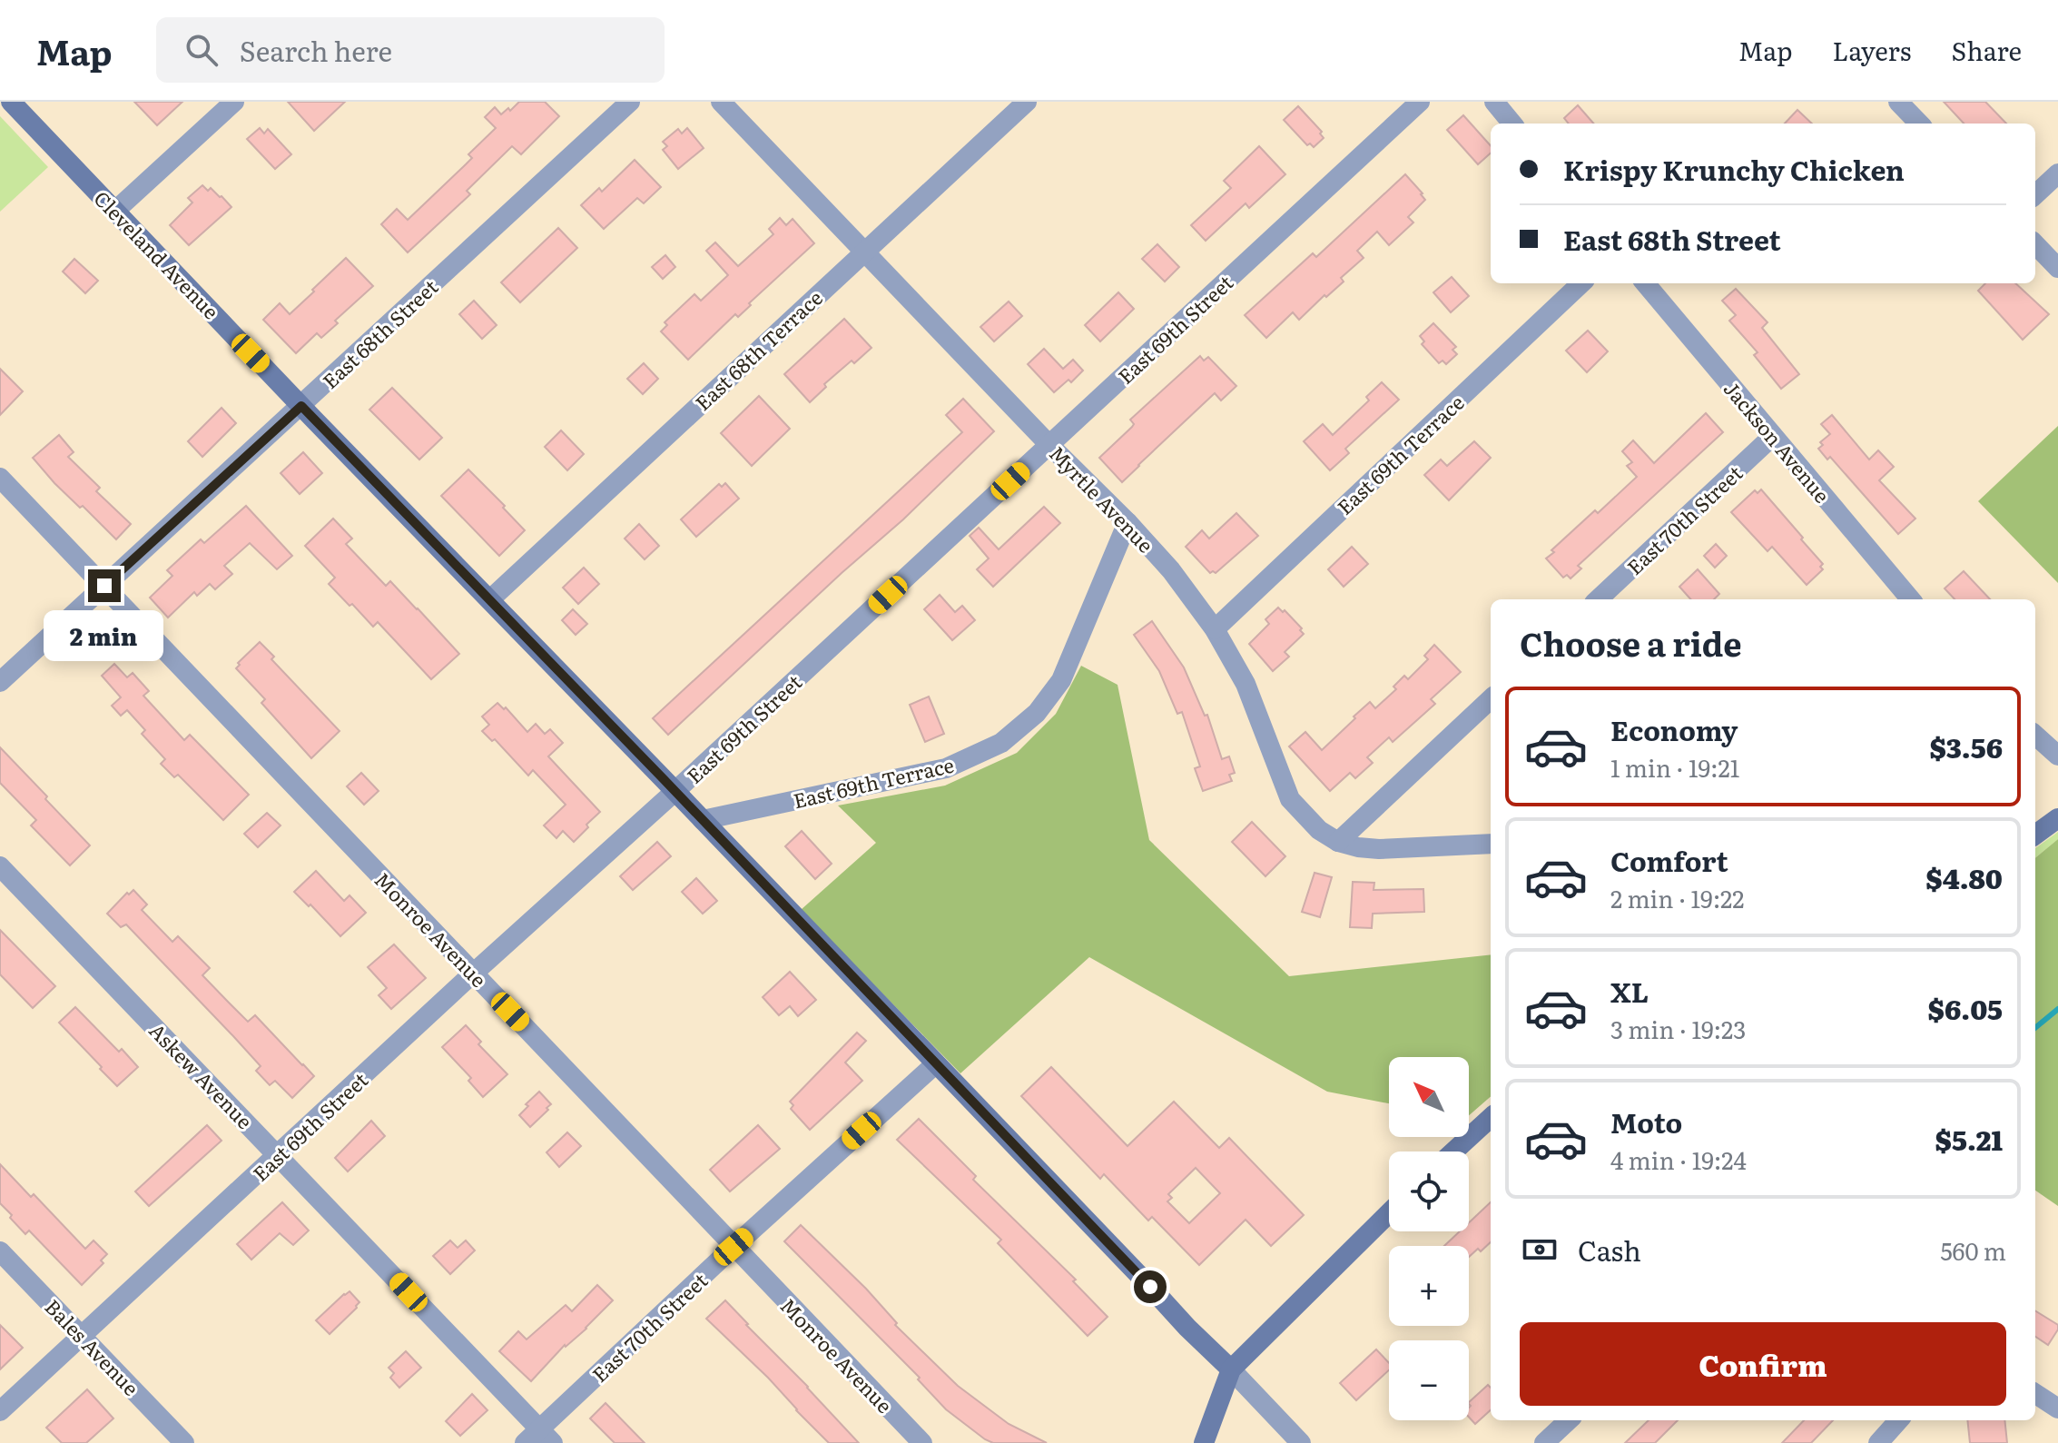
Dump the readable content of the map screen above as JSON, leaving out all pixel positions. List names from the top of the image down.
{
  "streets": {
    "main road": ["Cleveland Avenue"],
    "street": [
      "East 69th Street",
      "East 68th Street",
      "East 68th Terrace",
      "Jackson Avenue",
      "East 69th Terrace",
      "Myrtle Avenue",
      "East 70th Street",
      "Monroe Avenue",
      "Askew Avenue",
      "Bales Avenue"
    ]
  },
  "crossings": [
    ["Cleveland Avenue", "East 69th Street"],
    ["Cleveland Avenue", "East 68th Street"],
    ["Cleveland Avenue", "East 68th Terrace"],
    ["Cleveland Avenue", "East 69th Terrace"],
    ["Cleveland Avenue", "East 70th Street"],
    ["East 69th Street", "Myrtle Avenue"],
    ["East 69th Street", "Monroe Avenue"],
    ["East 69th Street", "Askew Avenue"],
    ["East 69th Street", "Bales Avenue"],
    ["East 68th Street", "Monroe Avenue"],
    ["East 68th Terrace", "Myrtle Avenue"],
    ["Jackson Avenue", "East 70th Street"],
    ["East 69th Terrace", "Myrtle Avenue"],
    ["East 70th Street", "Monroe Avenue"],
    ["East 70th Street", "Askew Avenue"]
  ],
  "north": "top left",
  "page": {
    "header": "Map",
    "search": "Search here",
    "nav": ["Map", "Layers", "Share"],
    "banner": ["Krispy Krunchy Chicken", "East 68th Street"],
    "heading": "Choose a ride",
    "bubble": "2 min",
    "list": [
      {
        "name": "Economy",
        "note": "1 min · 19:21",
        "value": "$3.56"
      },
      {
        "name": "Comfort",
        "note": "2 min · 19:22",
        "value": "$4.80"
      },
      {
        "name": "XL",
        "note": "3 min · 19:23",
        "value": "$6.05"
      },
      {
        "name": "Moto",
        "note": "4 min · 19:24",
        "value": "$5.21"
      }
    ],
    "map_buttons": ["+", "−"],
    "pay": ["Cash", "560 m"],
    "buttons": "Confirm"
  }
}
